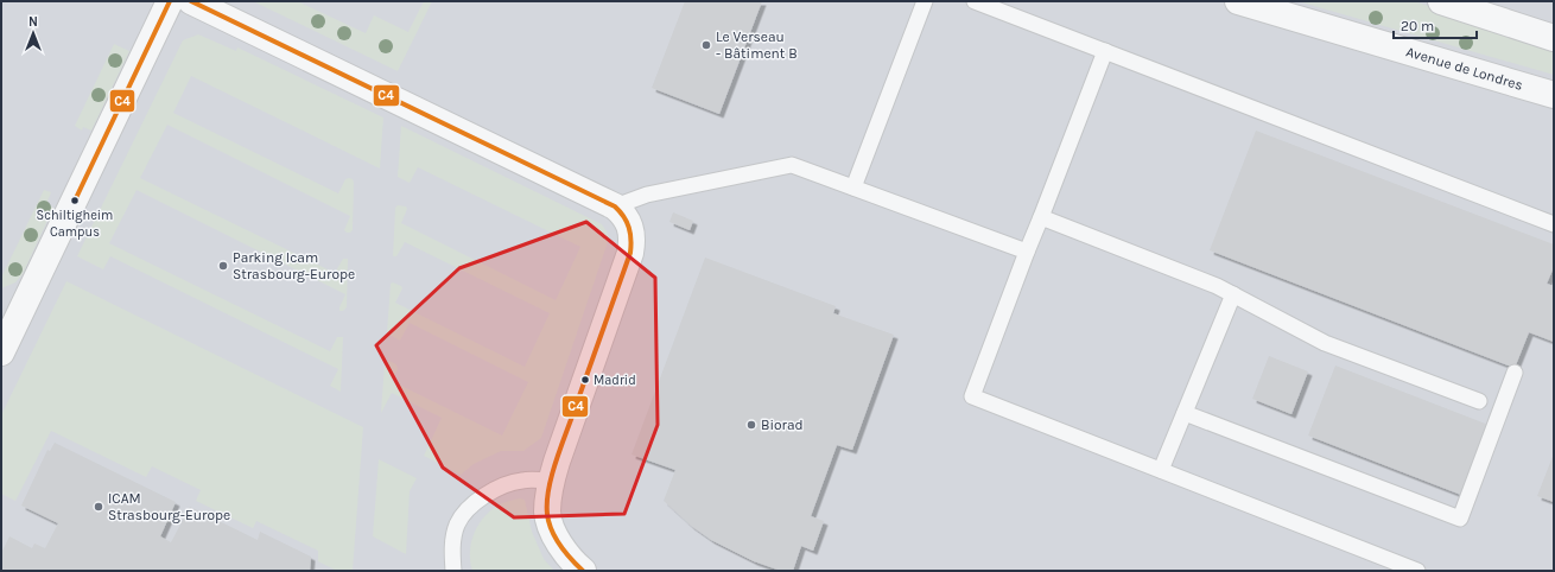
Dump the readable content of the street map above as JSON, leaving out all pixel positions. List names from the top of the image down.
{
  "streets": {
    "street": ["Avenue de Londres"]
  },
  "places": [
    "Le Verseau - Bâtiment B",
    "Schiltigheim Campus",
    "Parking Icam Strasbourg-Europe",
    "Madrid",
    "Biorad",
    "ICAM Strasbourg-Europe"
  ],
  "lines": ["transit line C4"],
  "scale_bar": "20 m",
  "north": "top"
}
